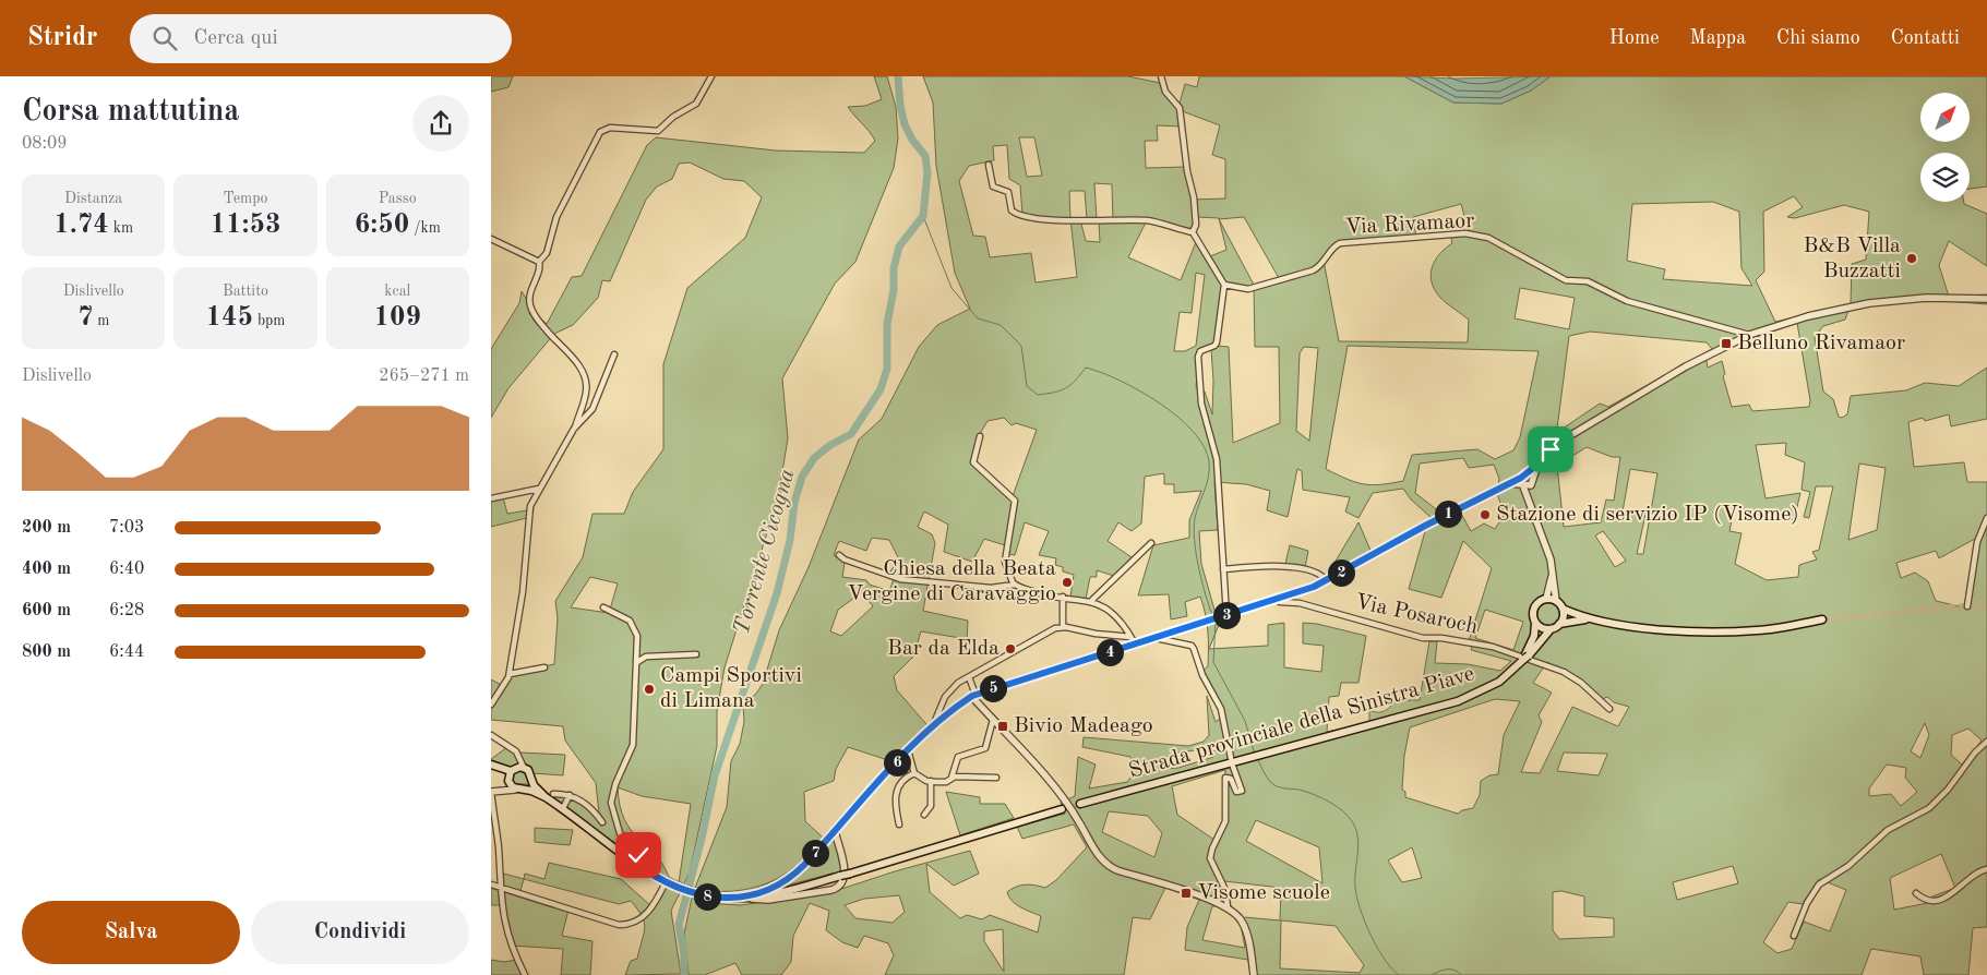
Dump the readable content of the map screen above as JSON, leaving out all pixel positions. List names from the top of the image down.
{
  "streets": {
    "main road": ["Strada provinciale della Sinistra Piave"],
    "street": ["Via Rivamaor", "Via Posaroch"]
  },
  "crossings": [
    ["Via Posaroch", "Strada provinciale della Sinistra Piave"]
  ],
  "water": ["Torrente Cicogna"],
  "places": {
    "other": [
      "B&B Villa Buzzatti",
      "Stazione di servizio IP (Visome)",
      "Chiesa della Beata Vergine di Caravaggio",
      "Bar da Elda",
      "Campi Sportivi di Limana"
    ],
    "transit": ["Belluno Rivamaor", "Bivio Madeago", "Visome scuole"]
  },
  "north": "top right",
  "page": {
    "header": "Stridr",
    "search": "Cerca qui",
    "nav": [
      "Home",
      "Mappa",
      "Chi siamo",
      "Contatti"
    ],
    "heading": ["Corsa mattutina", "08:09"],
    "stats": [
      ["Distanza", "1.74 km"],
      ["Tempo", "11:53"],
      ["Passo", "6:50 /km"],
      ["Dislivello", "7 m"],
      ["Battito", "145 bpm"],
      ["kcal", "109"]
    ],
    "chart": ["Dislivello", "265–271 m"],
    "pins": [
      "1",
      "2",
      "3",
      "4",
      "5",
      "6",
      "7",
      "8"
    ],
    "list": [
      {
        "name": "200 m",
        "note": "7:03"
      },
      {
        "name": "400 m",
        "note": "6:40"
      },
      {
        "name": "600 m",
        "note": "6:28"
      },
      {
        "name": "800 m",
        "note": "6:44"
      }
    ],
    "buttons": ["Salva", "Condividi"]
  }
}
